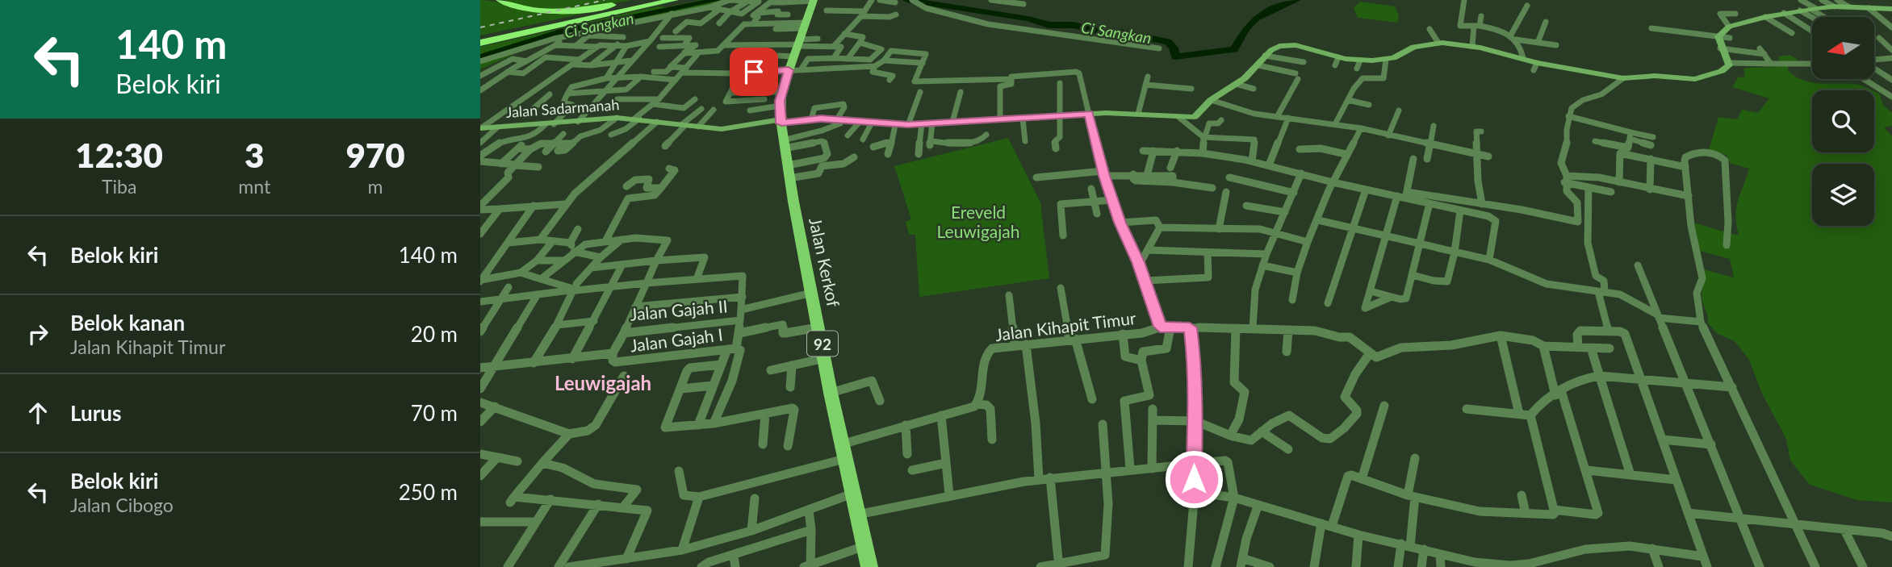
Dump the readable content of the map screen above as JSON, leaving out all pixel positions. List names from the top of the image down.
{
  "streets": {
    "main road": ["Jalan Kerkof", "92"],
    "street": [
      "Jalan Sadarmanah",
      "Jalan Gajah II",
      "Jalan Kihapit Timur",
      "Jalan Gajah I"
    ]
  },
  "crossings": [
    ["Jalan Sadarmanah", "Jalan Kerkof"],
    ["Jalan Sadarmanah", "Jalan Kihapit Timur"],
    ["Jalan Kerkof", "Jalan Gajah II"]
  ],
  "districts": ["Leuwigajah"],
  "water": ["Ci Sangkan"],
  "parks": ["Ereveld Leuwigajah"],
  "north": "left",
  "page": {
    "turn": ["140 m", "Belok kiri"],
    "eta": [
      "12:30",
      "Tiba",
      "3",
      "mnt",
      "970",
      "m"
    ],
    "list": [
      {
        "name": "Belok kiri",
        "value": "140 m"
      },
      {
        "name": "Belok kanan",
        "note": "Jalan Kihapit Timur",
        "value": "20 m"
      },
      {
        "name": "Lurus",
        "value": "70 m"
      },
      {
        "name": "Belok kiri",
        "note": "Jalan Cibogo",
        "value": "250 m"
      }
    ]
  }
}
